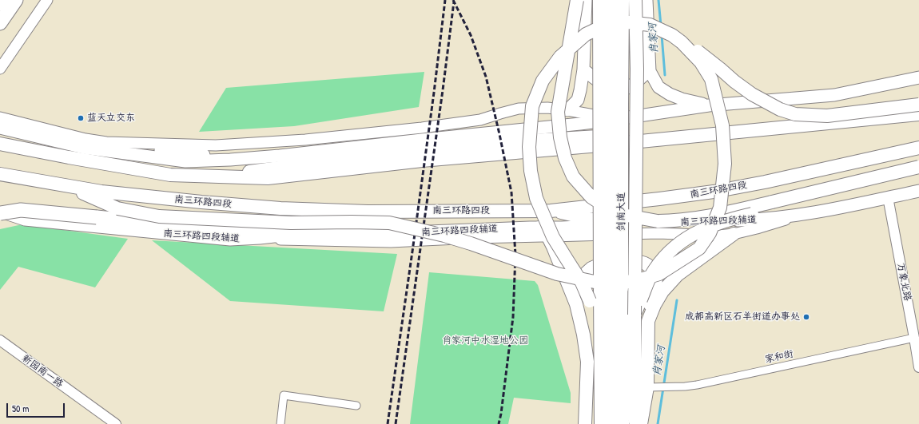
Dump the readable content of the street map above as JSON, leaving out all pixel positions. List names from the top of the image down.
{
  "streets": {
    "highway": ["南三环路四段", "剑南大道"],
    "main road": ["南三环路四段辅道"],
    "street": ["万象北路", "家和街", "新园南一路"]
  },
  "crossings": [
    ["南三环路四段辅道", "万象北路"],
    ["万象北路", "家和街"]
  ],
  "water": ["肖家河"],
  "parks": ["肖家河中水湿地公园"],
  "places": ["蓝天立交东", "成都高新区石羊街道办事处"],
  "scale_bar": "50 m"
}
